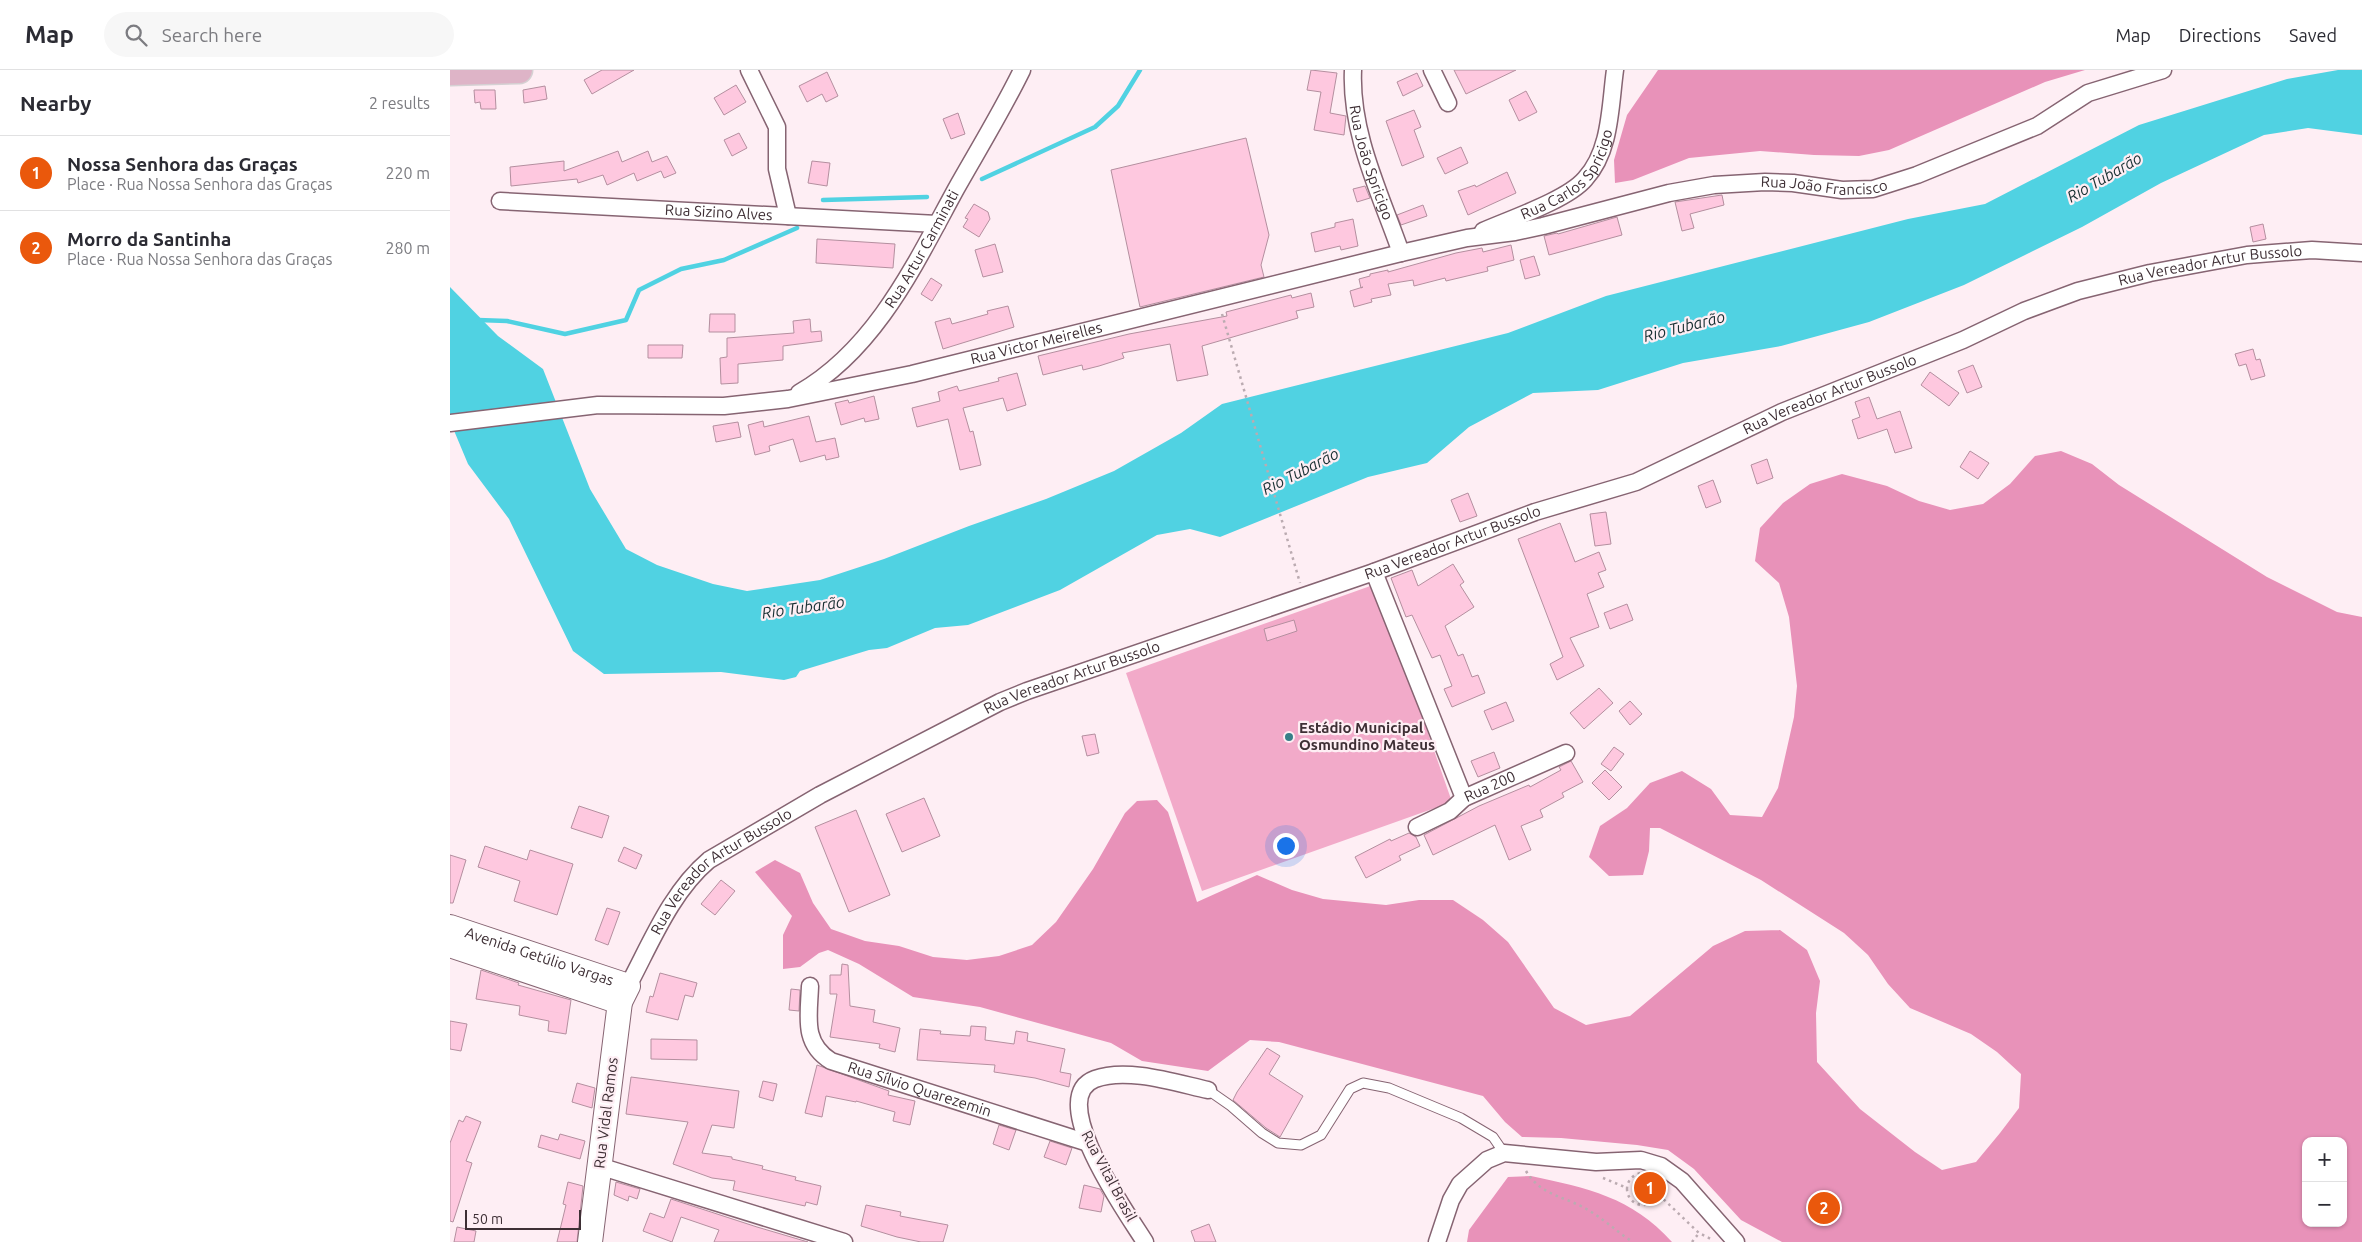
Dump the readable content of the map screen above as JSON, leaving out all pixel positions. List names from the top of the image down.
{
  "streets": {
    "street": [
      "Rua João Spricigo",
      "Rua Carlos Spricigo",
      "Rua João Francisco",
      "Rua Sizino Alves",
      "Rua Artur Carminati",
      "Rua Vereador Artur Bussolo",
      "Rua Victor Meirelles",
      "Rua 200",
      "Avenida Getúlio Vargas",
      "Rua Sílvio Quarezemin",
      "Rua Vidal Ramos",
      "Rua Vital Brasil"
    ]
  },
  "crossings": [
    ["Rua João Spricigo", "Rua Victor Meirelles"],
    ["Rua Carlos Spricigo", "Rua João Francisco"],
    ["Rua Carlos Spricigo", "Rua Victor Meirelles"],
    ["Rua João Francisco", "Rua Victor Meirelles"],
    ["Rua Sizino Alves", "Rua Artur Carminati"],
    ["Rua Artur Carminati", "Rua Victor Meirelles"],
    ["Rua Vereador Artur Bussolo", "Avenida Getúlio Vargas"],
    ["Rua Vereador Artur Bussolo", "Rua Vidal Ramos"],
    ["Avenida Getúlio Vargas", "Rua Vidal Ramos"],
    ["Rua Sílvio Quarezemin", "Rua Vital Brasil"]
  ],
  "water": ["Rio Tubarão"],
  "places": ["Estádio Municipal Osmundino Mateus"],
  "scale_bar": "50 m",
  "page": {
    "header": "Map",
    "search": "Search here",
    "nav": ["Map", "Directions", "Saved"],
    "heading": ["Nearby", "2 results"],
    "list": [
      {
        "mark": "1",
        "name": "Nossa Senhora das Graças",
        "note": "Place · Rua Nossa Senhora das Graças",
        "value": "220 m"
      },
      {
        "mark": "2",
        "name": "Morro da Santinha",
        "note": "Place · Rua Nossa Senhora das Graças",
        "value": "280 m"
      }
    ],
    "map_buttons": ["+", "−"],
    "pins": ["1", "2"],
    "scale": "50 m"
  }
}
